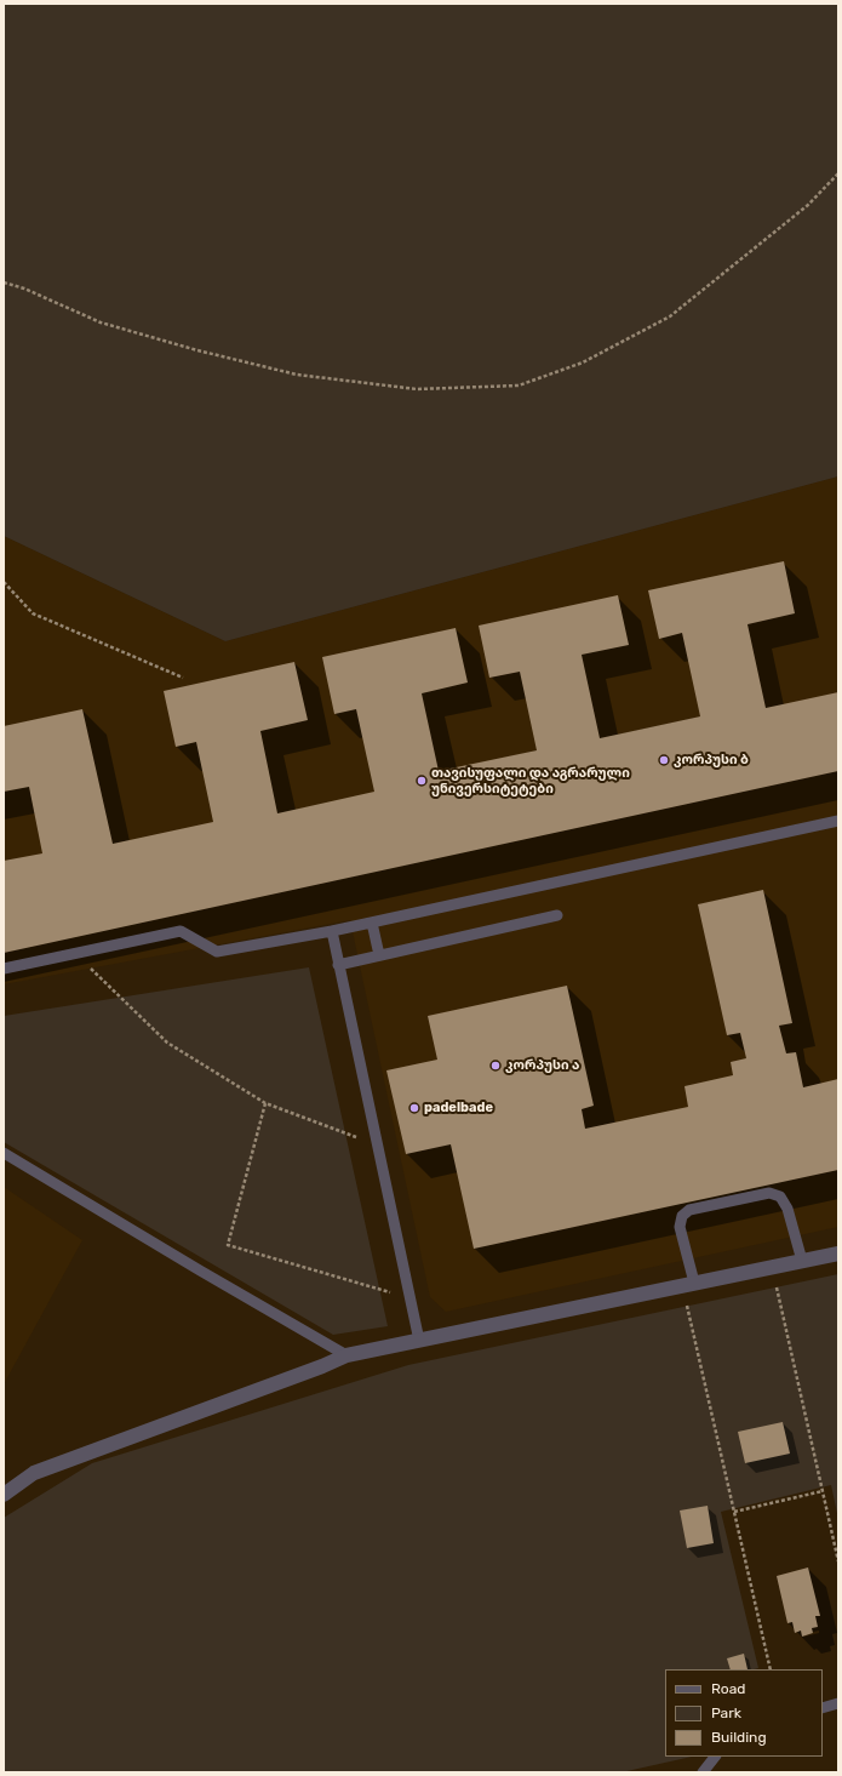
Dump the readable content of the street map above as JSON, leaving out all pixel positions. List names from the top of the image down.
{
  "places": [
    "კორპუსი ბ",
    "თავისუფალი და აგრარული უნივერსიტეტები",
    "კორპუსი ა",
    "padelbade"
  ],
  "legend": ["Road", "Park", "Building"]
}
